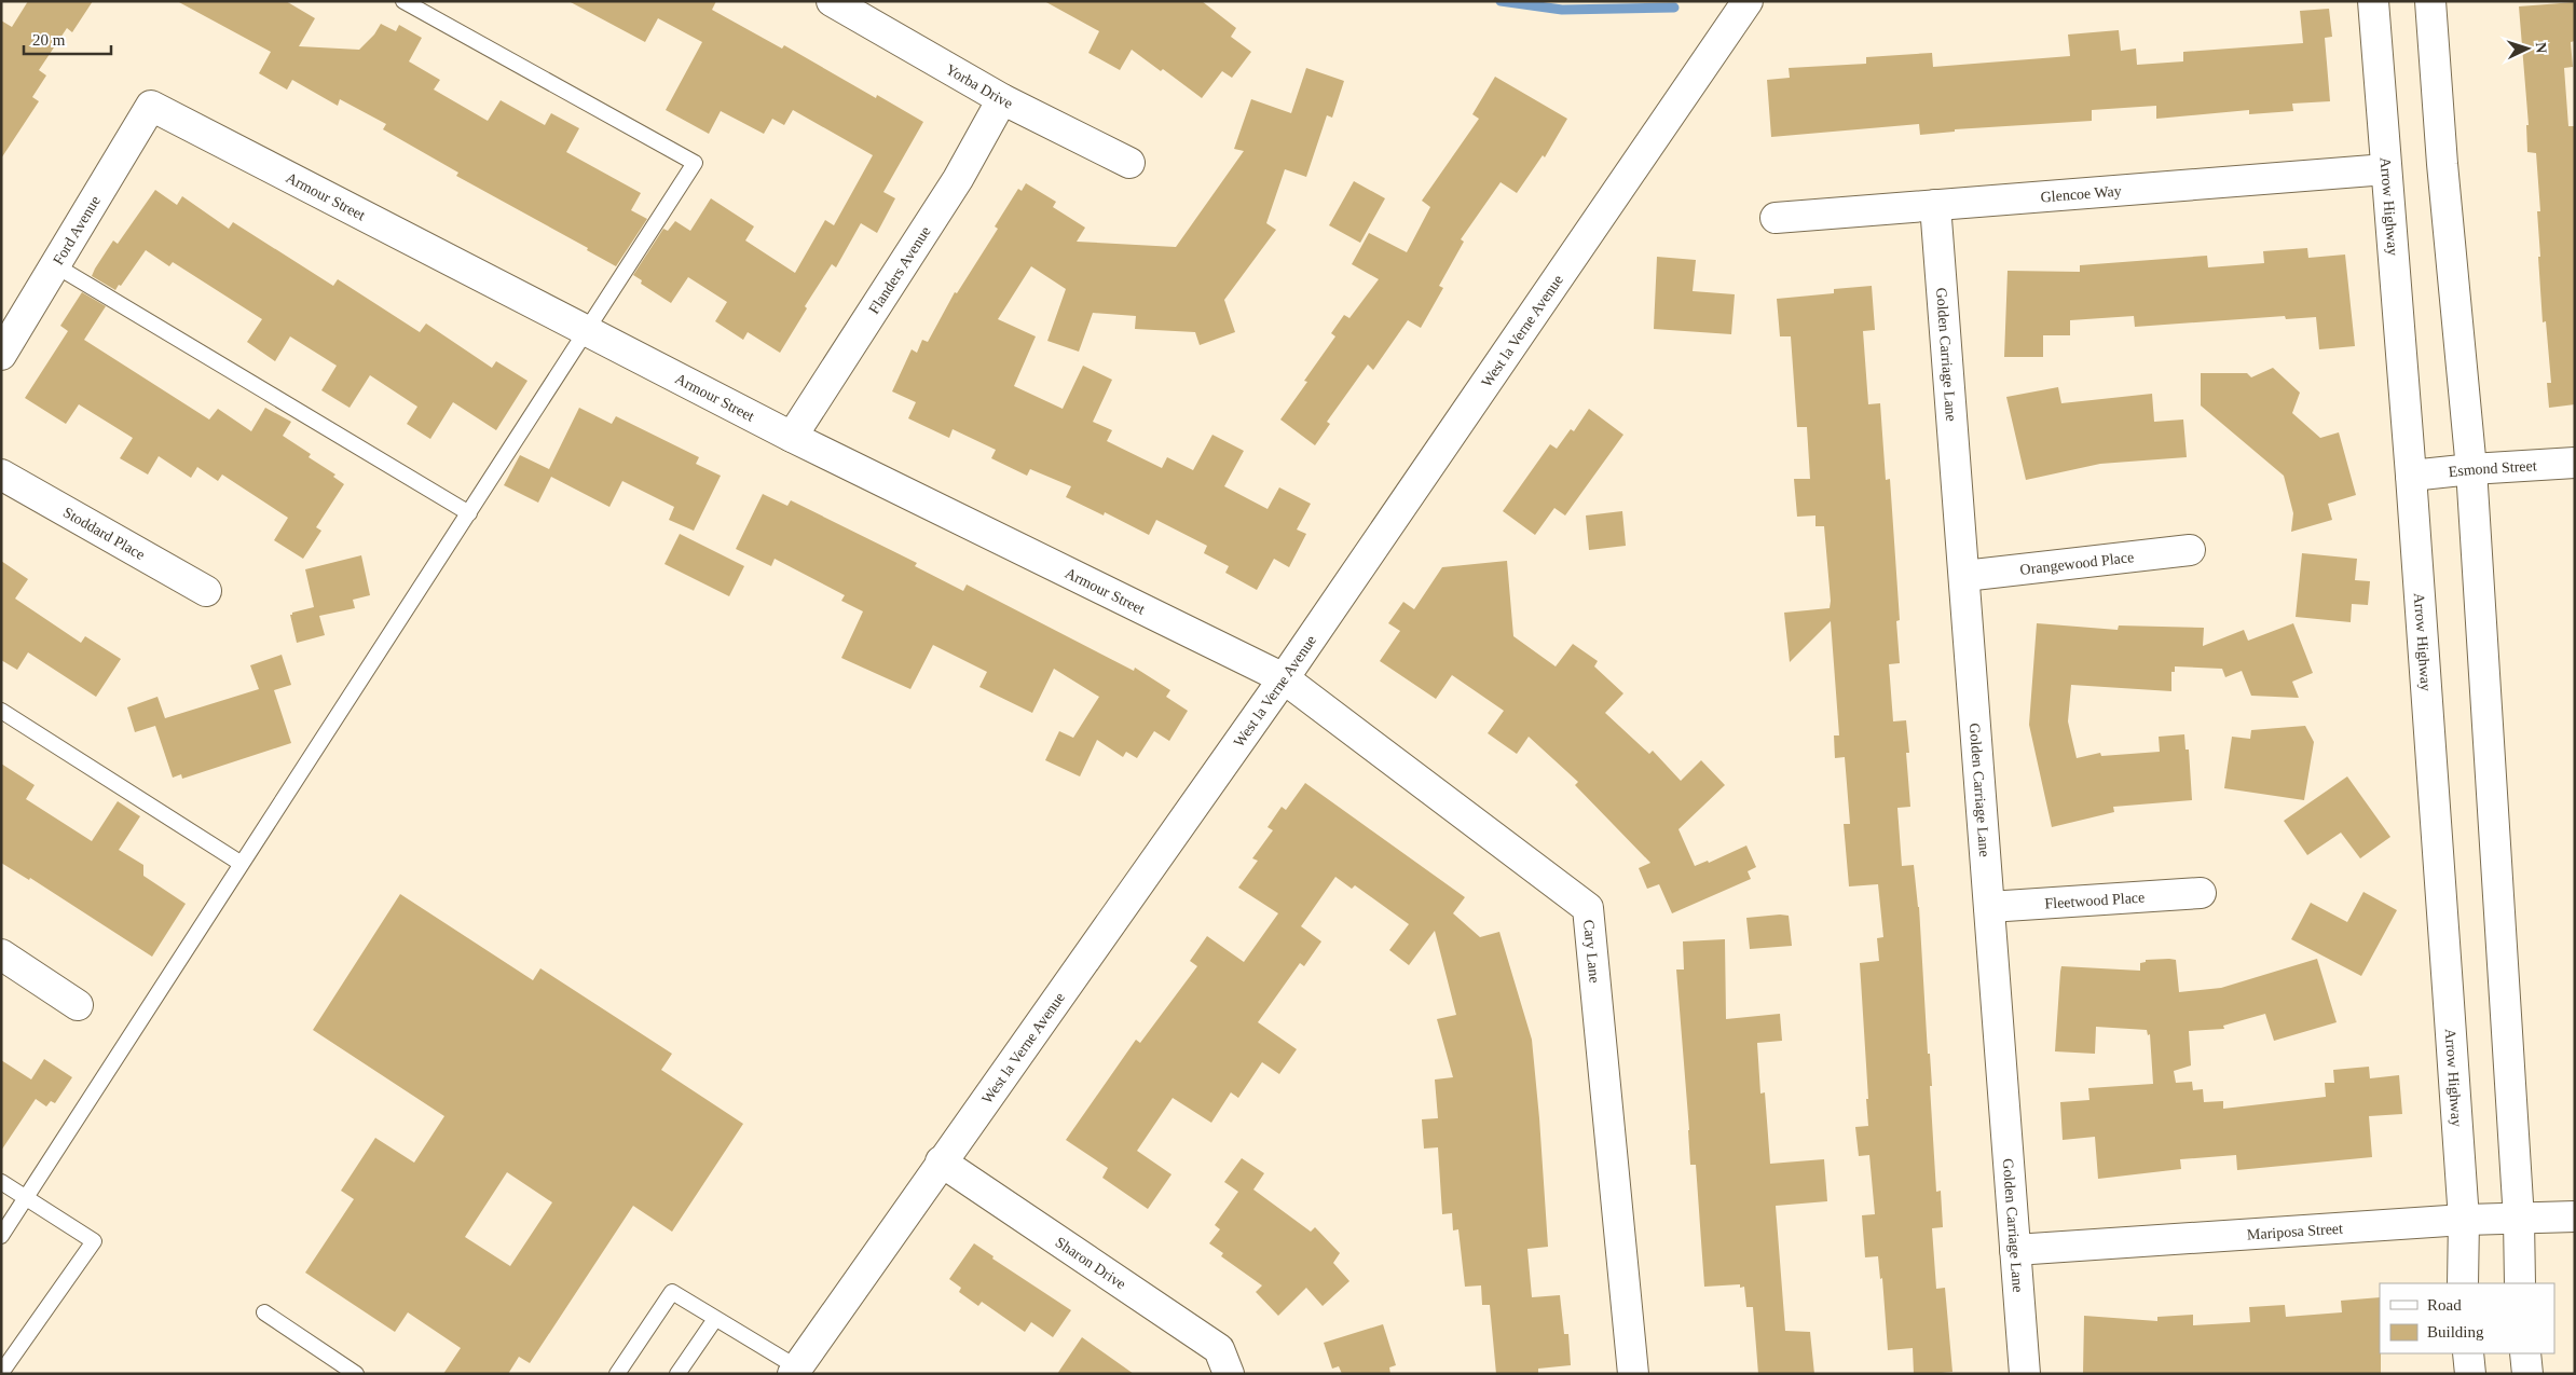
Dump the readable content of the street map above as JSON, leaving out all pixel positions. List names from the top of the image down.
{
  "streets": {
    "street": [
      "Yorba Drive",
      "Glencoe Way",
      "Armour Street",
      "Arrow Highway",
      "Ford Avenue",
      "Flanders Avenue",
      "West la Verne Avenue",
      "Golden Carriage Lane",
      "Esmond Street",
      "Stoddard Place",
      "Orangewood Place",
      "Fleetwood Place",
      "Cary Lane",
      "Mariposa Street",
      "Sharon Drive"
    ]
  },
  "crossings": [
    ["Yorba Drive", "Flanders Avenue"],
    ["Glencoe Way", "Arrow Highway"],
    ["Glencoe Way", "Golden Carriage Lane"],
    ["Armour Street", "Ford Avenue"],
    ["Armour Street", "Flanders Avenue"],
    ["Armour Street", "West la Verne Avenue"],
    ["Armour Street", "Cary Lane"],
    ["Arrow Highway", "Esmond Street"],
    ["Arrow Highway", "Mariposa Street"],
    ["West la Verne Avenue", "Cary Lane"],
    ["West la Verne Avenue", "Sharon Drive"],
    ["Golden Carriage Lane", "Orangewood Place"],
    ["Golden Carriage Lane", "Fleetwood Place"],
    ["Golden Carriage Lane", "Mariposa Street"]
  ],
  "legend": ["Road", "Building"],
  "scale_bar": "20 m",
  "north": "right"
}
